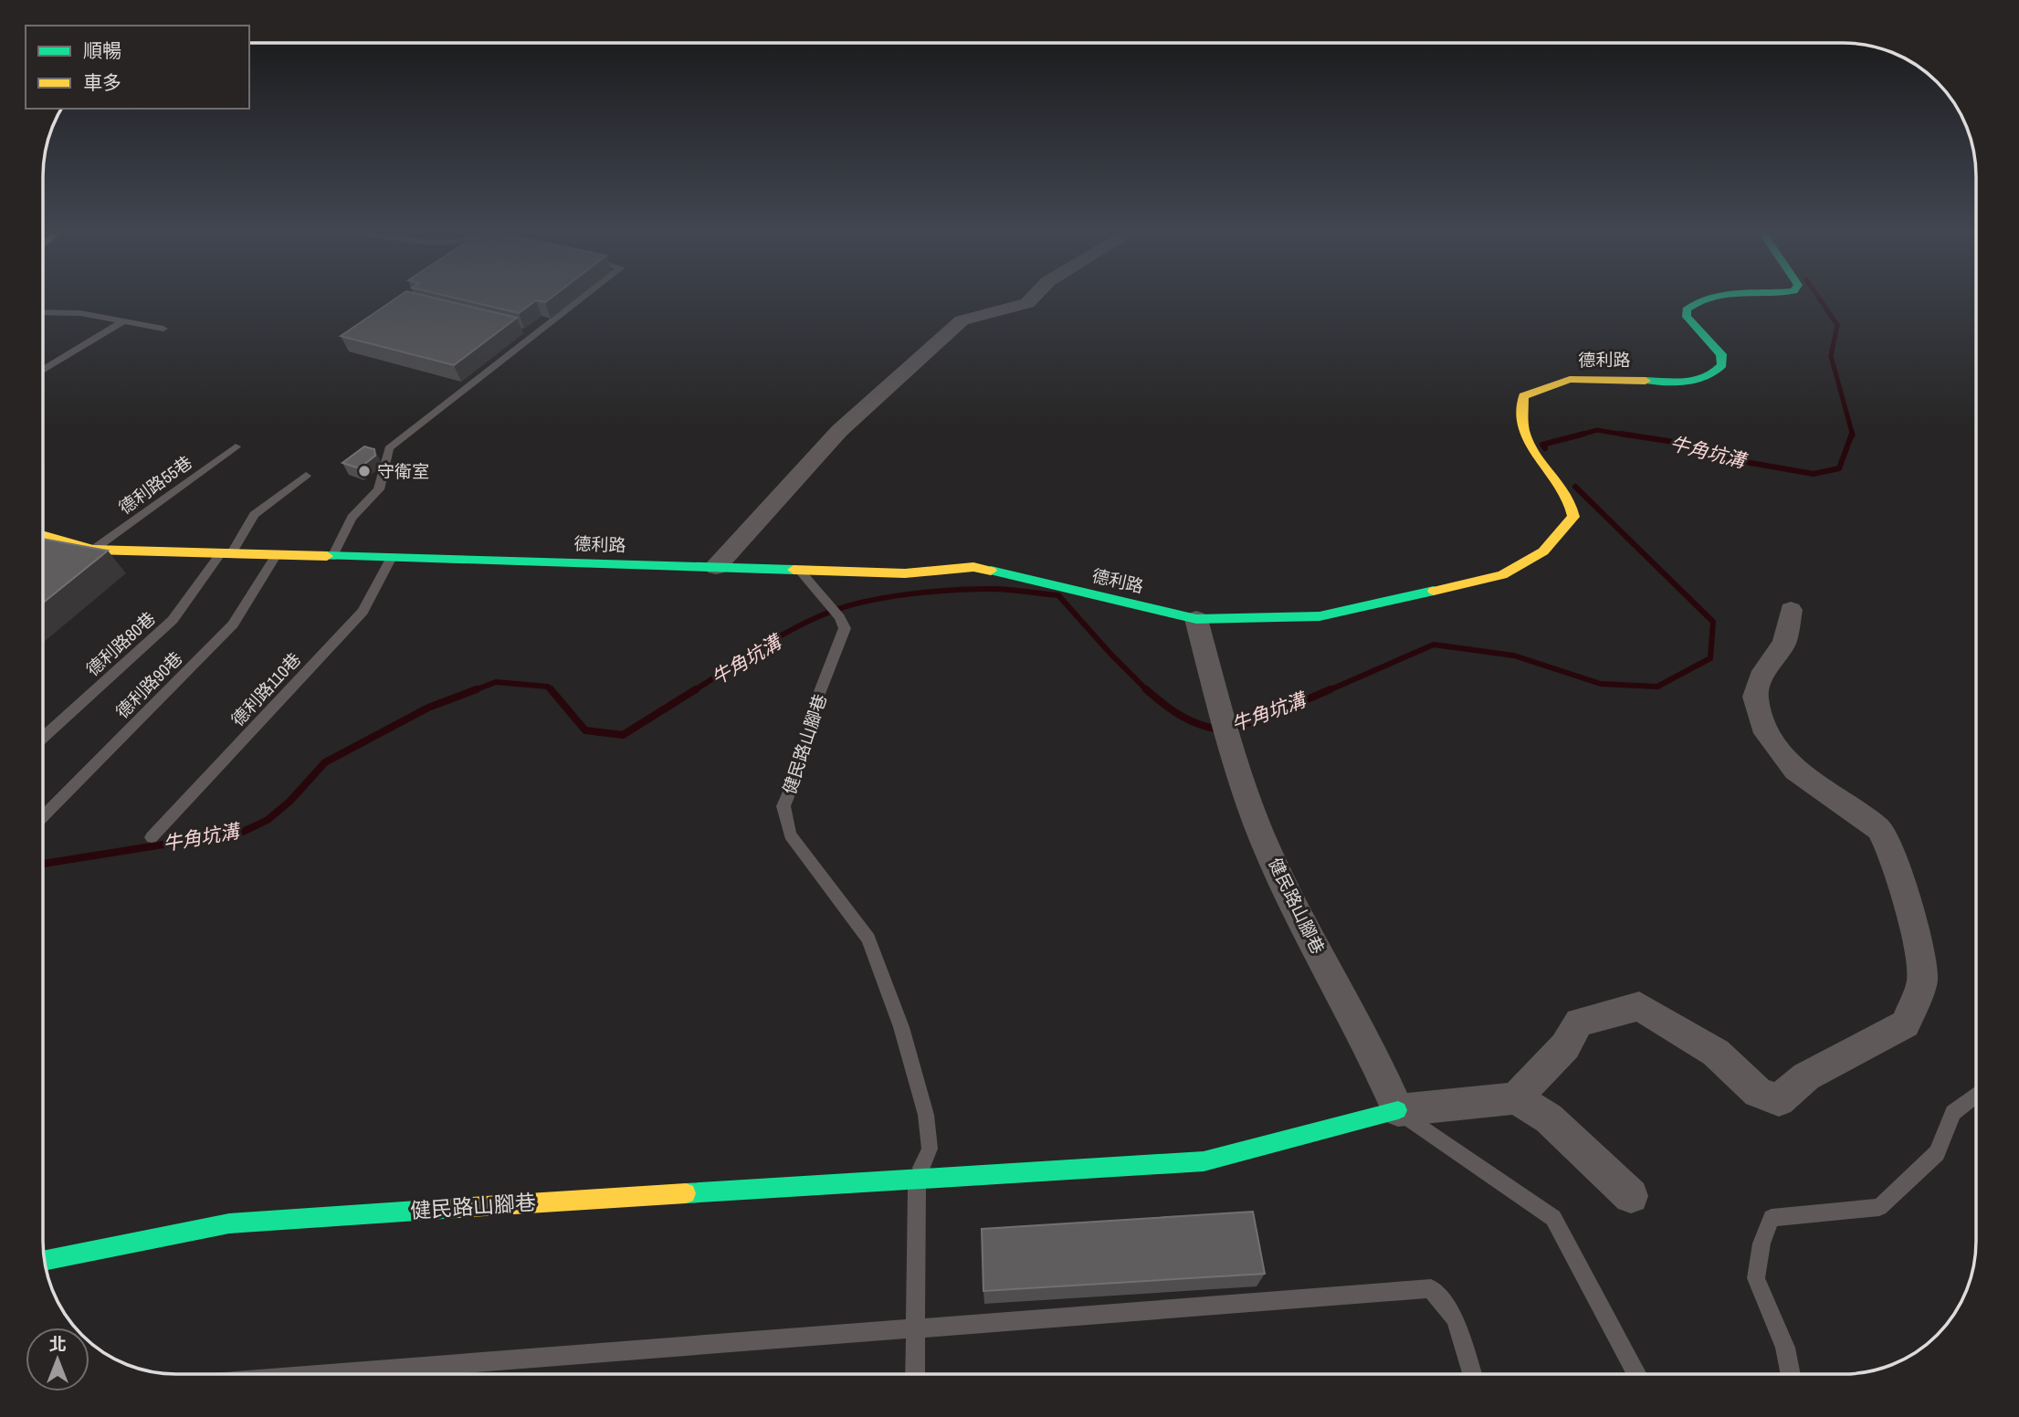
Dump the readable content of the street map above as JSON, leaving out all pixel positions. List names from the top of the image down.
{
  "streets": {
    "street": ["德利路", "健民路山腳巷"],
    "lane": [
      "德利路55巷",
      "德利路80巷",
      "德利路90巷",
      "德利路110巷"
    ]
  },
  "crossings": [
    ["德利路", "德利路55巷"],
    ["德利路", "德利路80巷"],
    ["德利路", "德利路90巷"],
    ["德利路", "德利路110巷"],
    ["德利路", "健民路山腳巷"]
  ],
  "water": ["牛角坑溝"],
  "places": ["守衛室"],
  "legend": ["順暢", "車多"],
  "north": "top"
}
